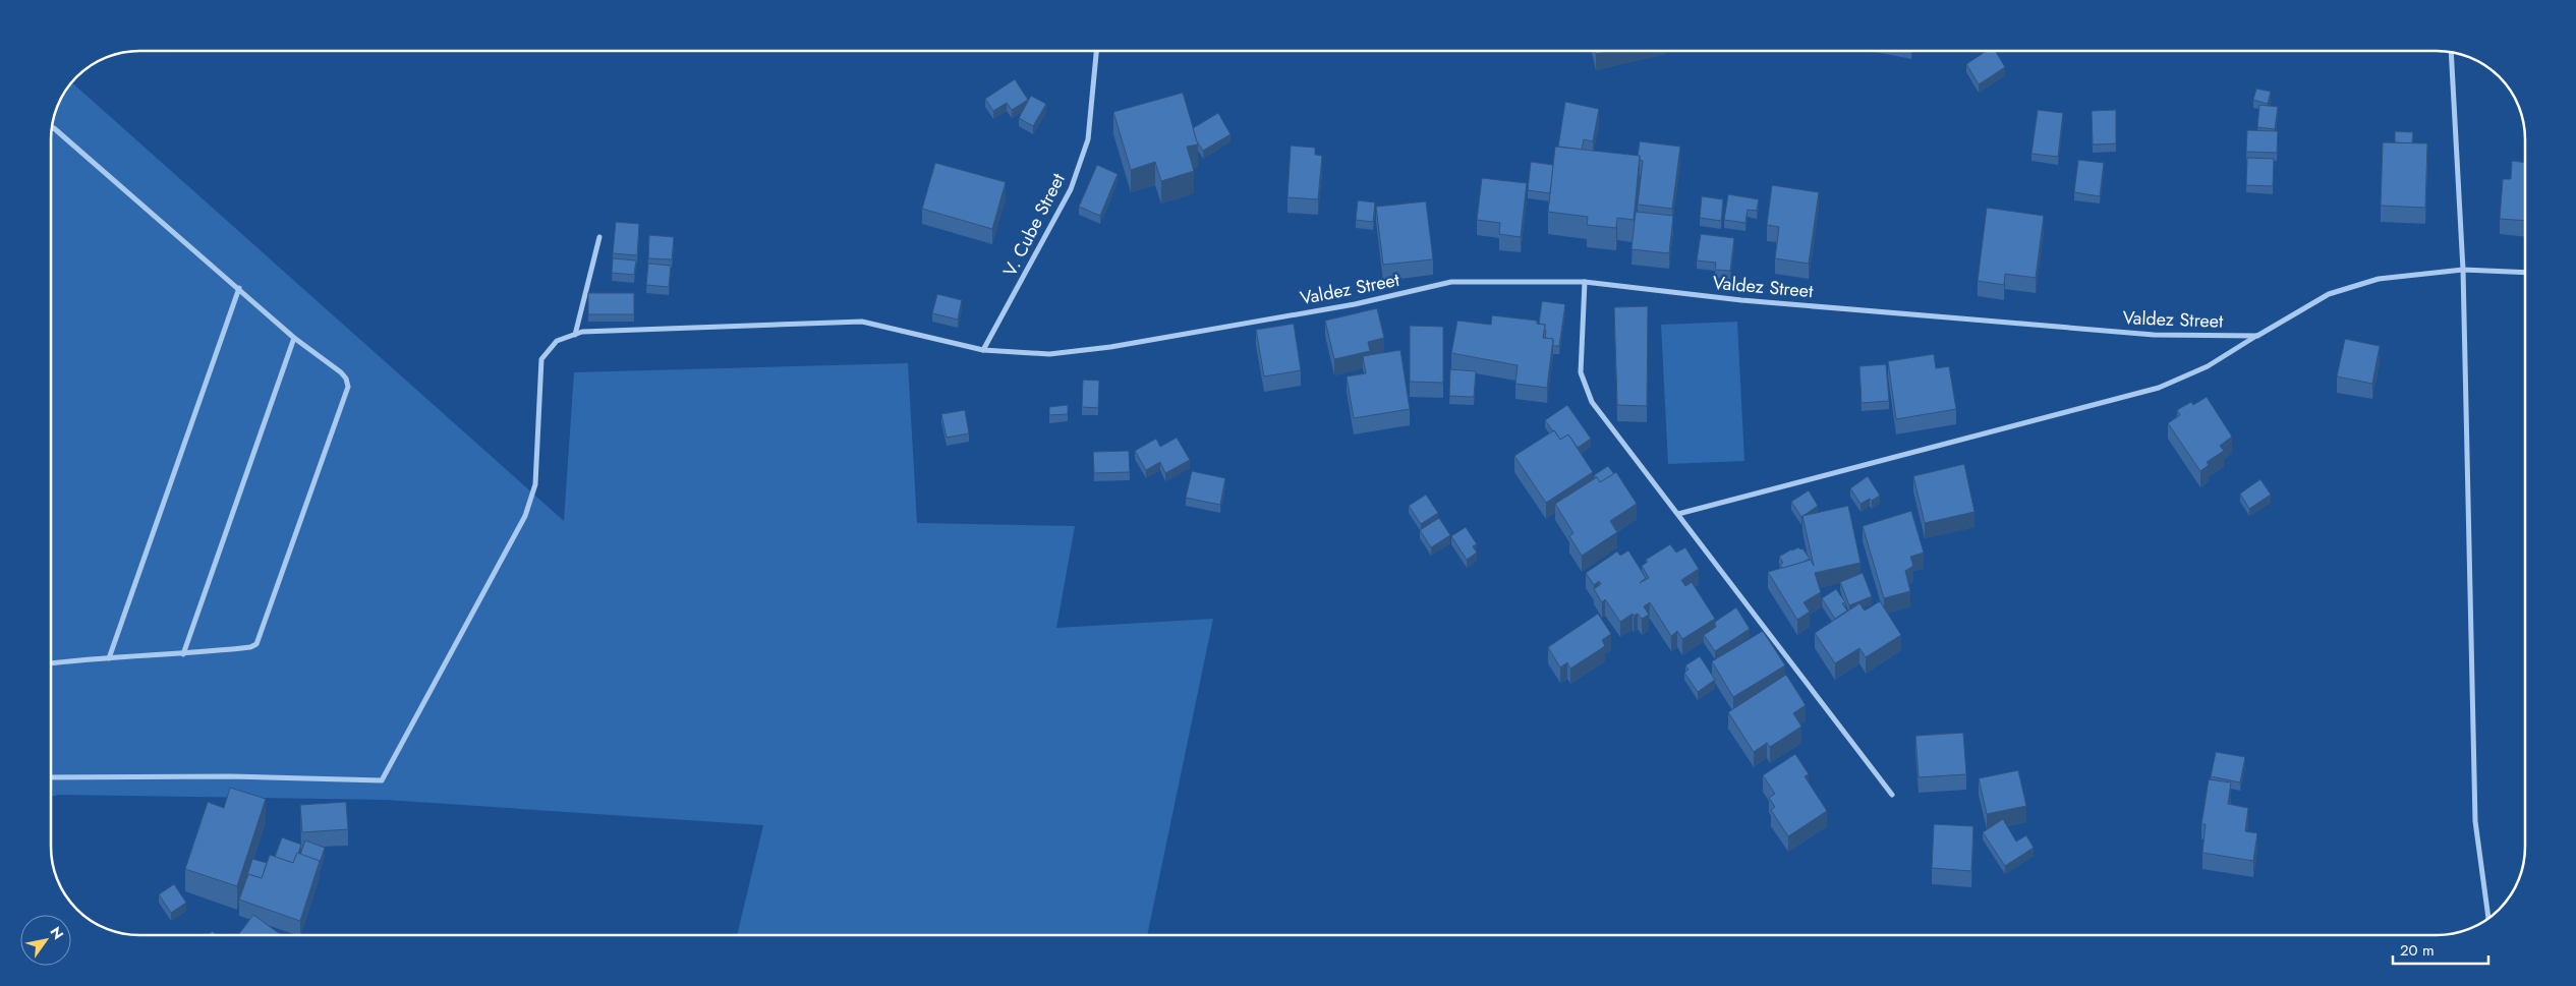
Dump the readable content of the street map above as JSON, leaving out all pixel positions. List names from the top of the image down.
{
  "streets": {
    "street": ["V. Cube Street", "Valdez Street"]
  },
  "crossings": [
    ["V. Cube Street", "Valdez Street"]
  ],
  "scale_bar": "20 m",
  "north": "top right"
}
